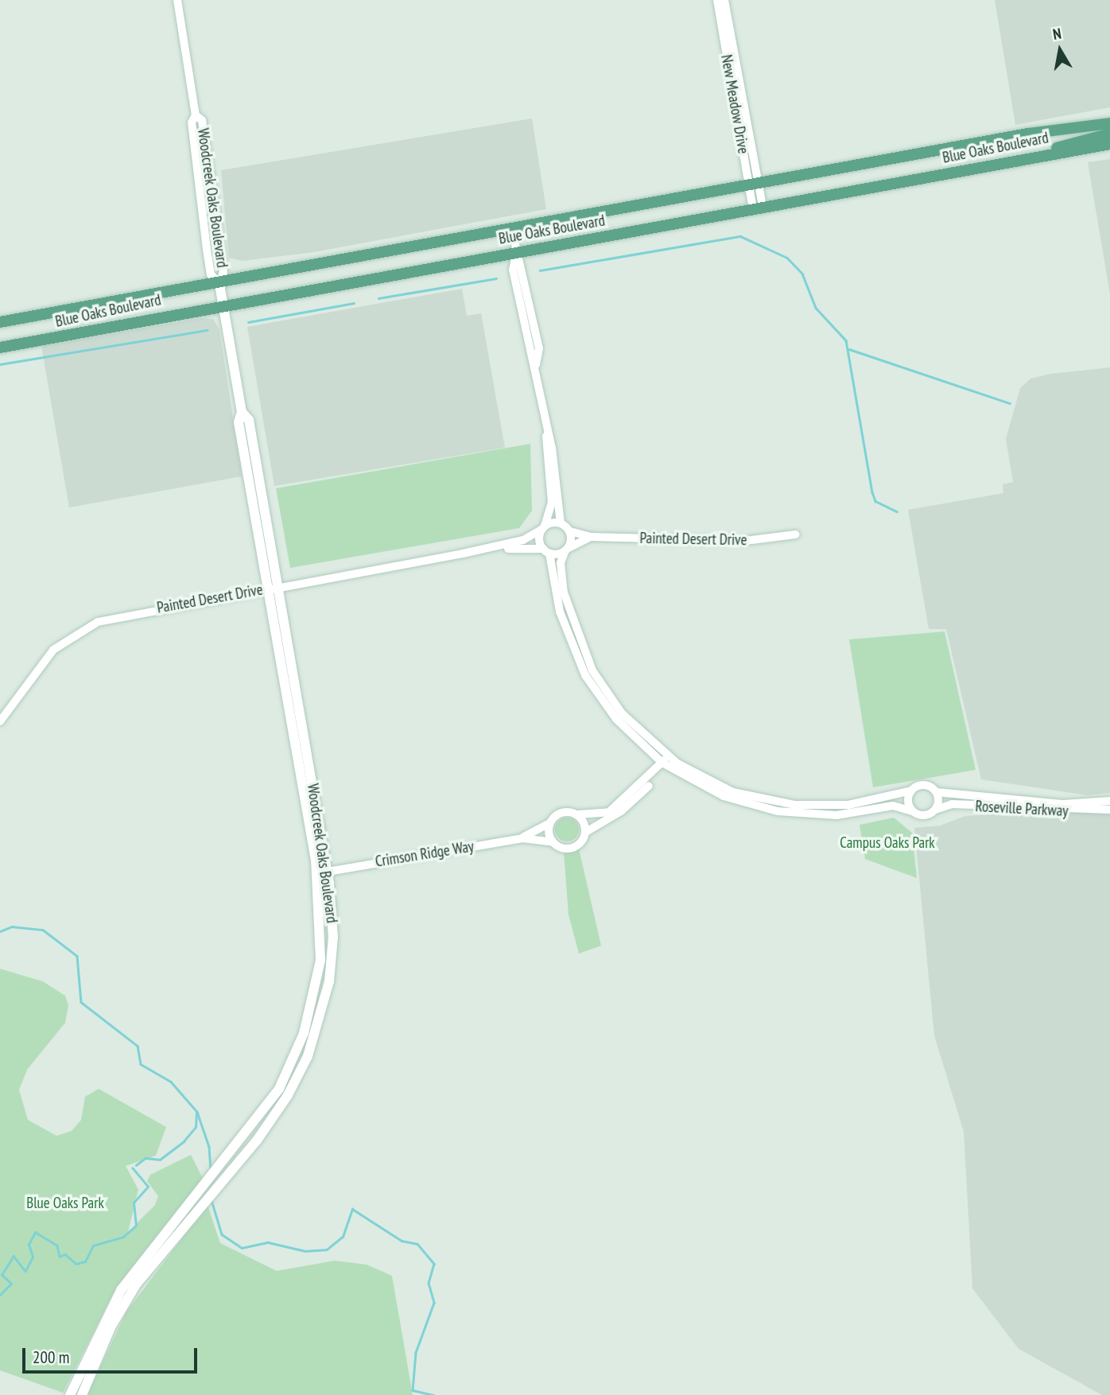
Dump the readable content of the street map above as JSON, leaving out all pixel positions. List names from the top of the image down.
{
  "streets": {
    "main road": ["Blue Oaks Boulevard", "Woodcreek Oaks Boulevard"],
    "street": [
      "New Meadow Drive",
      "Painted Desert Drive",
      "Roseville Parkway",
      "Crimson Ridge Way"
    ]
  },
  "crossings": [
    ["New Meadow Drive", "Blue Oaks Boulevard"],
    ["Blue Oaks Boulevard", "Woodcreek Oaks Boulevard"],
    ["Woodcreek Oaks Boulevard", "Painted Desert Drive"],
    ["Woodcreek Oaks Boulevard", "Crimson Ridge Way"]
  ],
  "parks": ["Campus Oaks Park", "Blue Oaks Park"],
  "scale_bar": "200 m",
  "north": "top"
}
